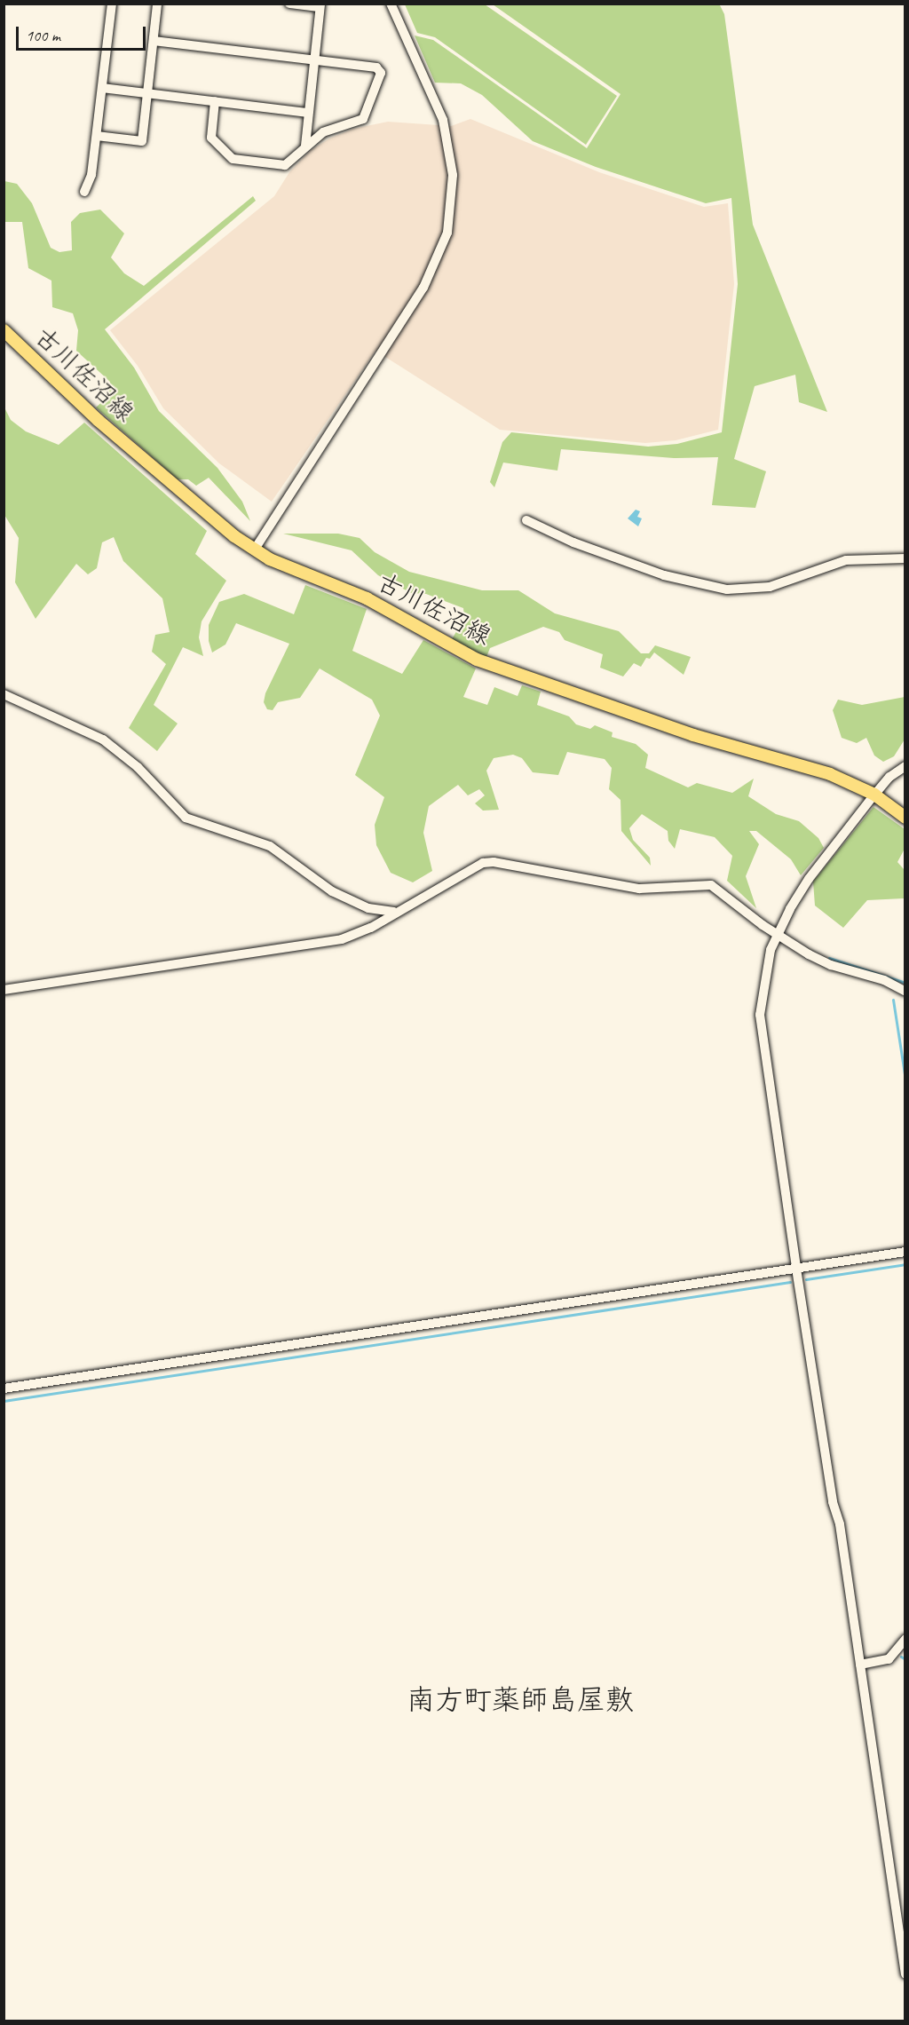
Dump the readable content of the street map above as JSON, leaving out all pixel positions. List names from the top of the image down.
{
  "streets": {
    "main road": ["古川佐沼線"]
  },
  "districts": ["南方町薬師島屋敷"],
  "scale_bar": "100 m"
}
